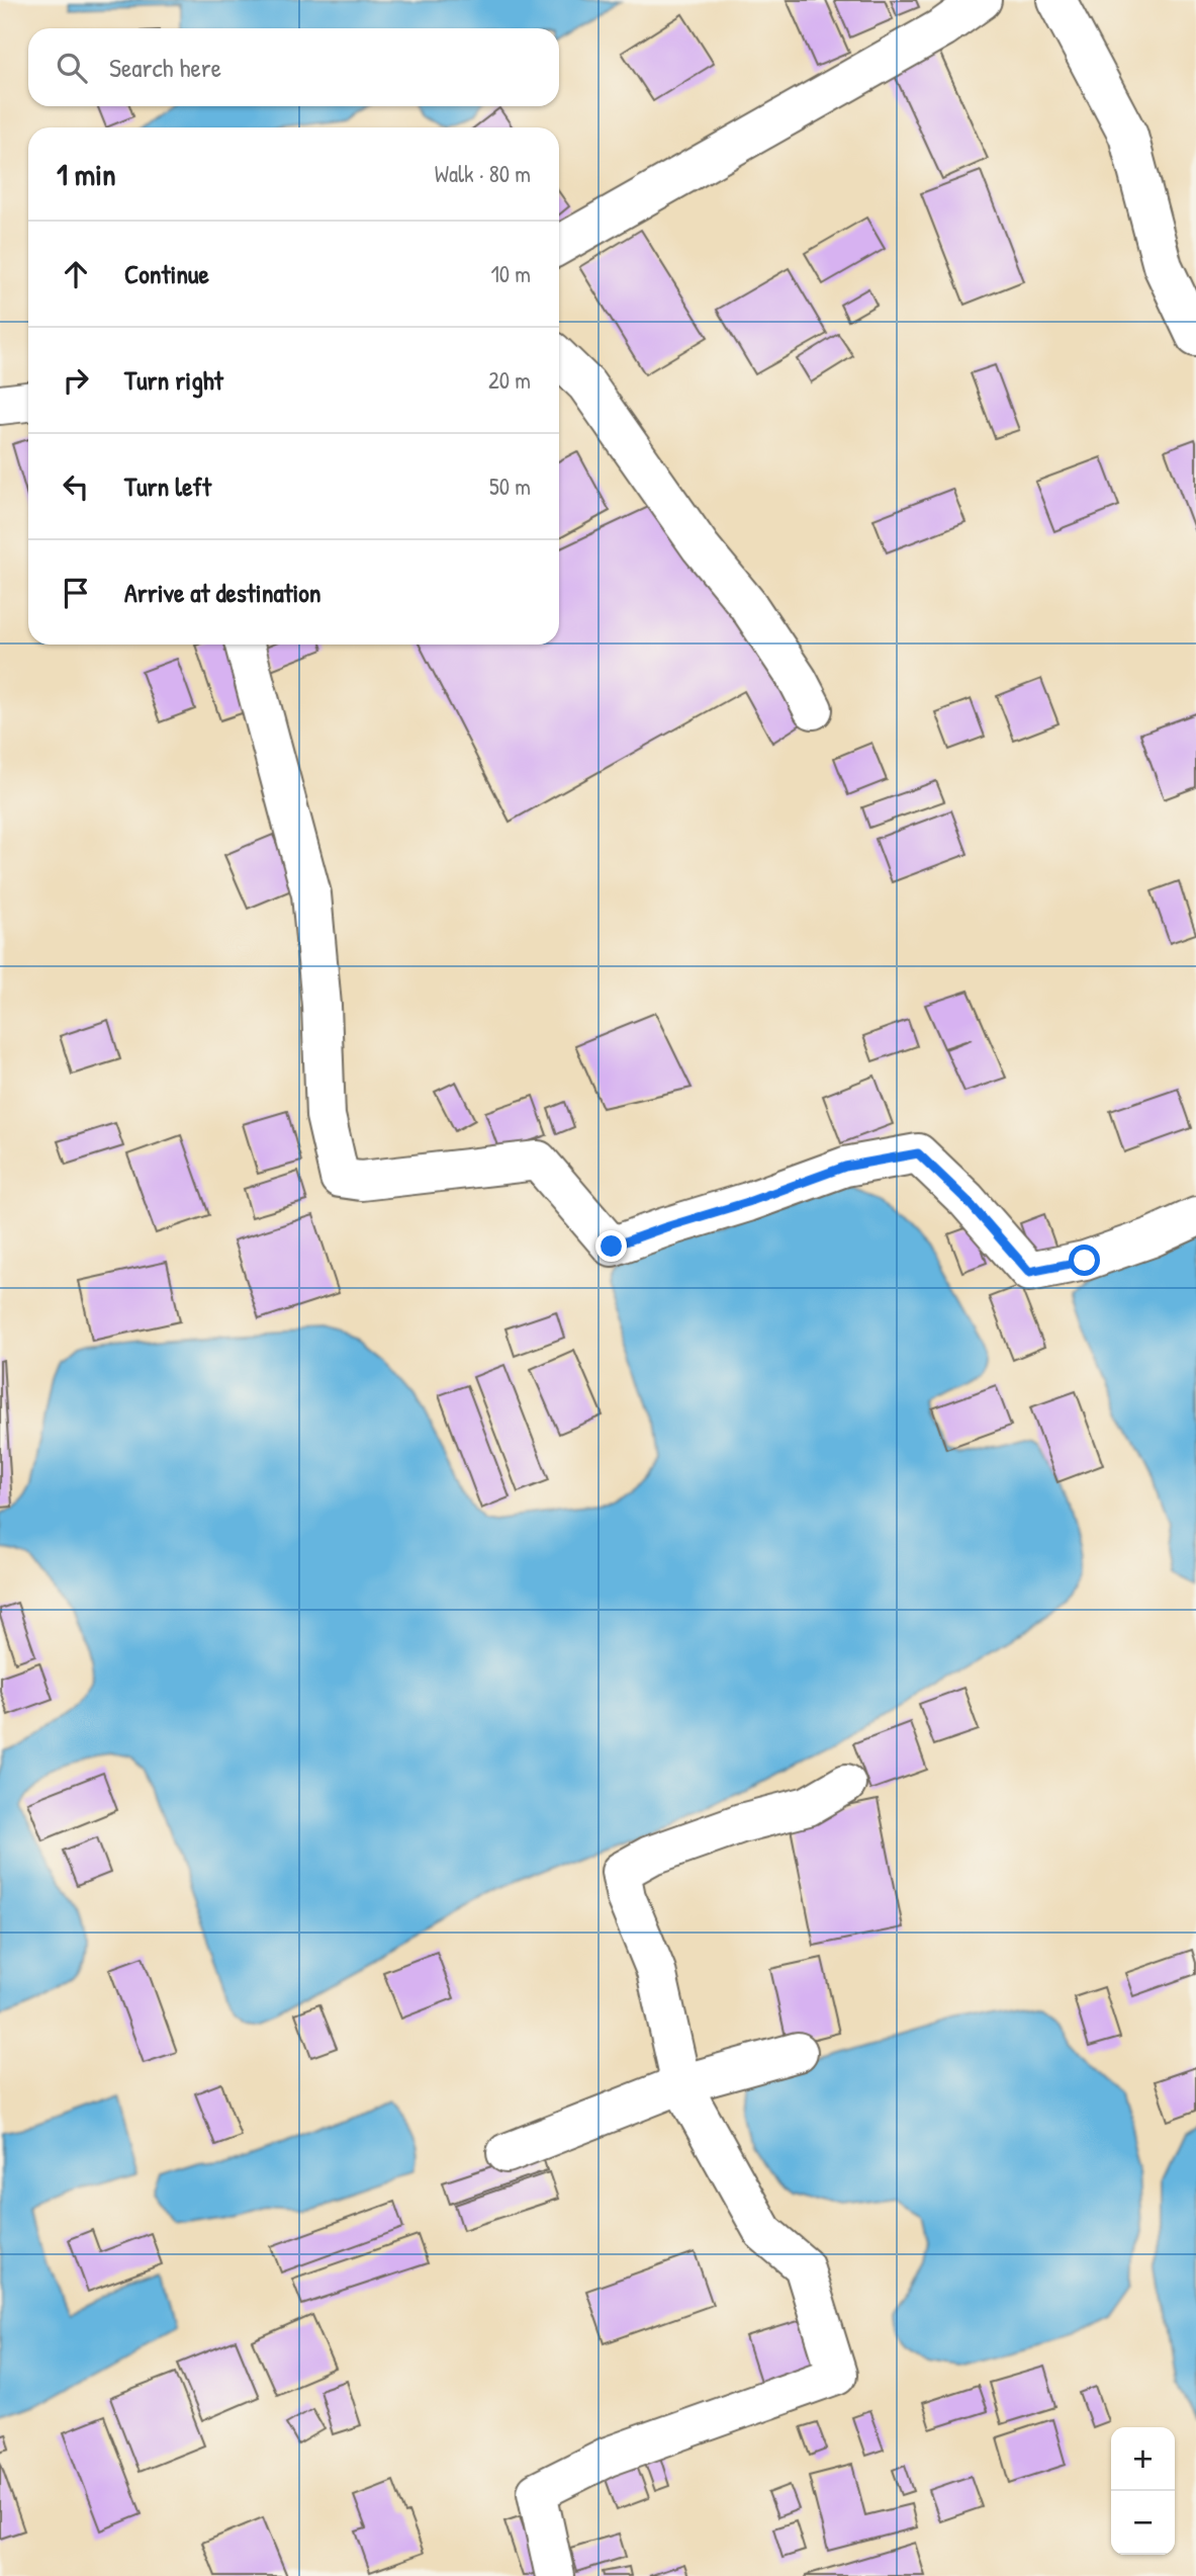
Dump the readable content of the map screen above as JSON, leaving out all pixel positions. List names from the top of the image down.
{
  "page": {
    "search": "Search here",
    "heading": ["1 min", "Walk · 80 m"],
    "list": [
      ["Continue", "10 m"],
      ["Turn right", "20 m"],
      ["Turn left", "50 m"],
      "Arrive at destination"
    ],
    "map_buttons": ["+", "−"]
  }
}
